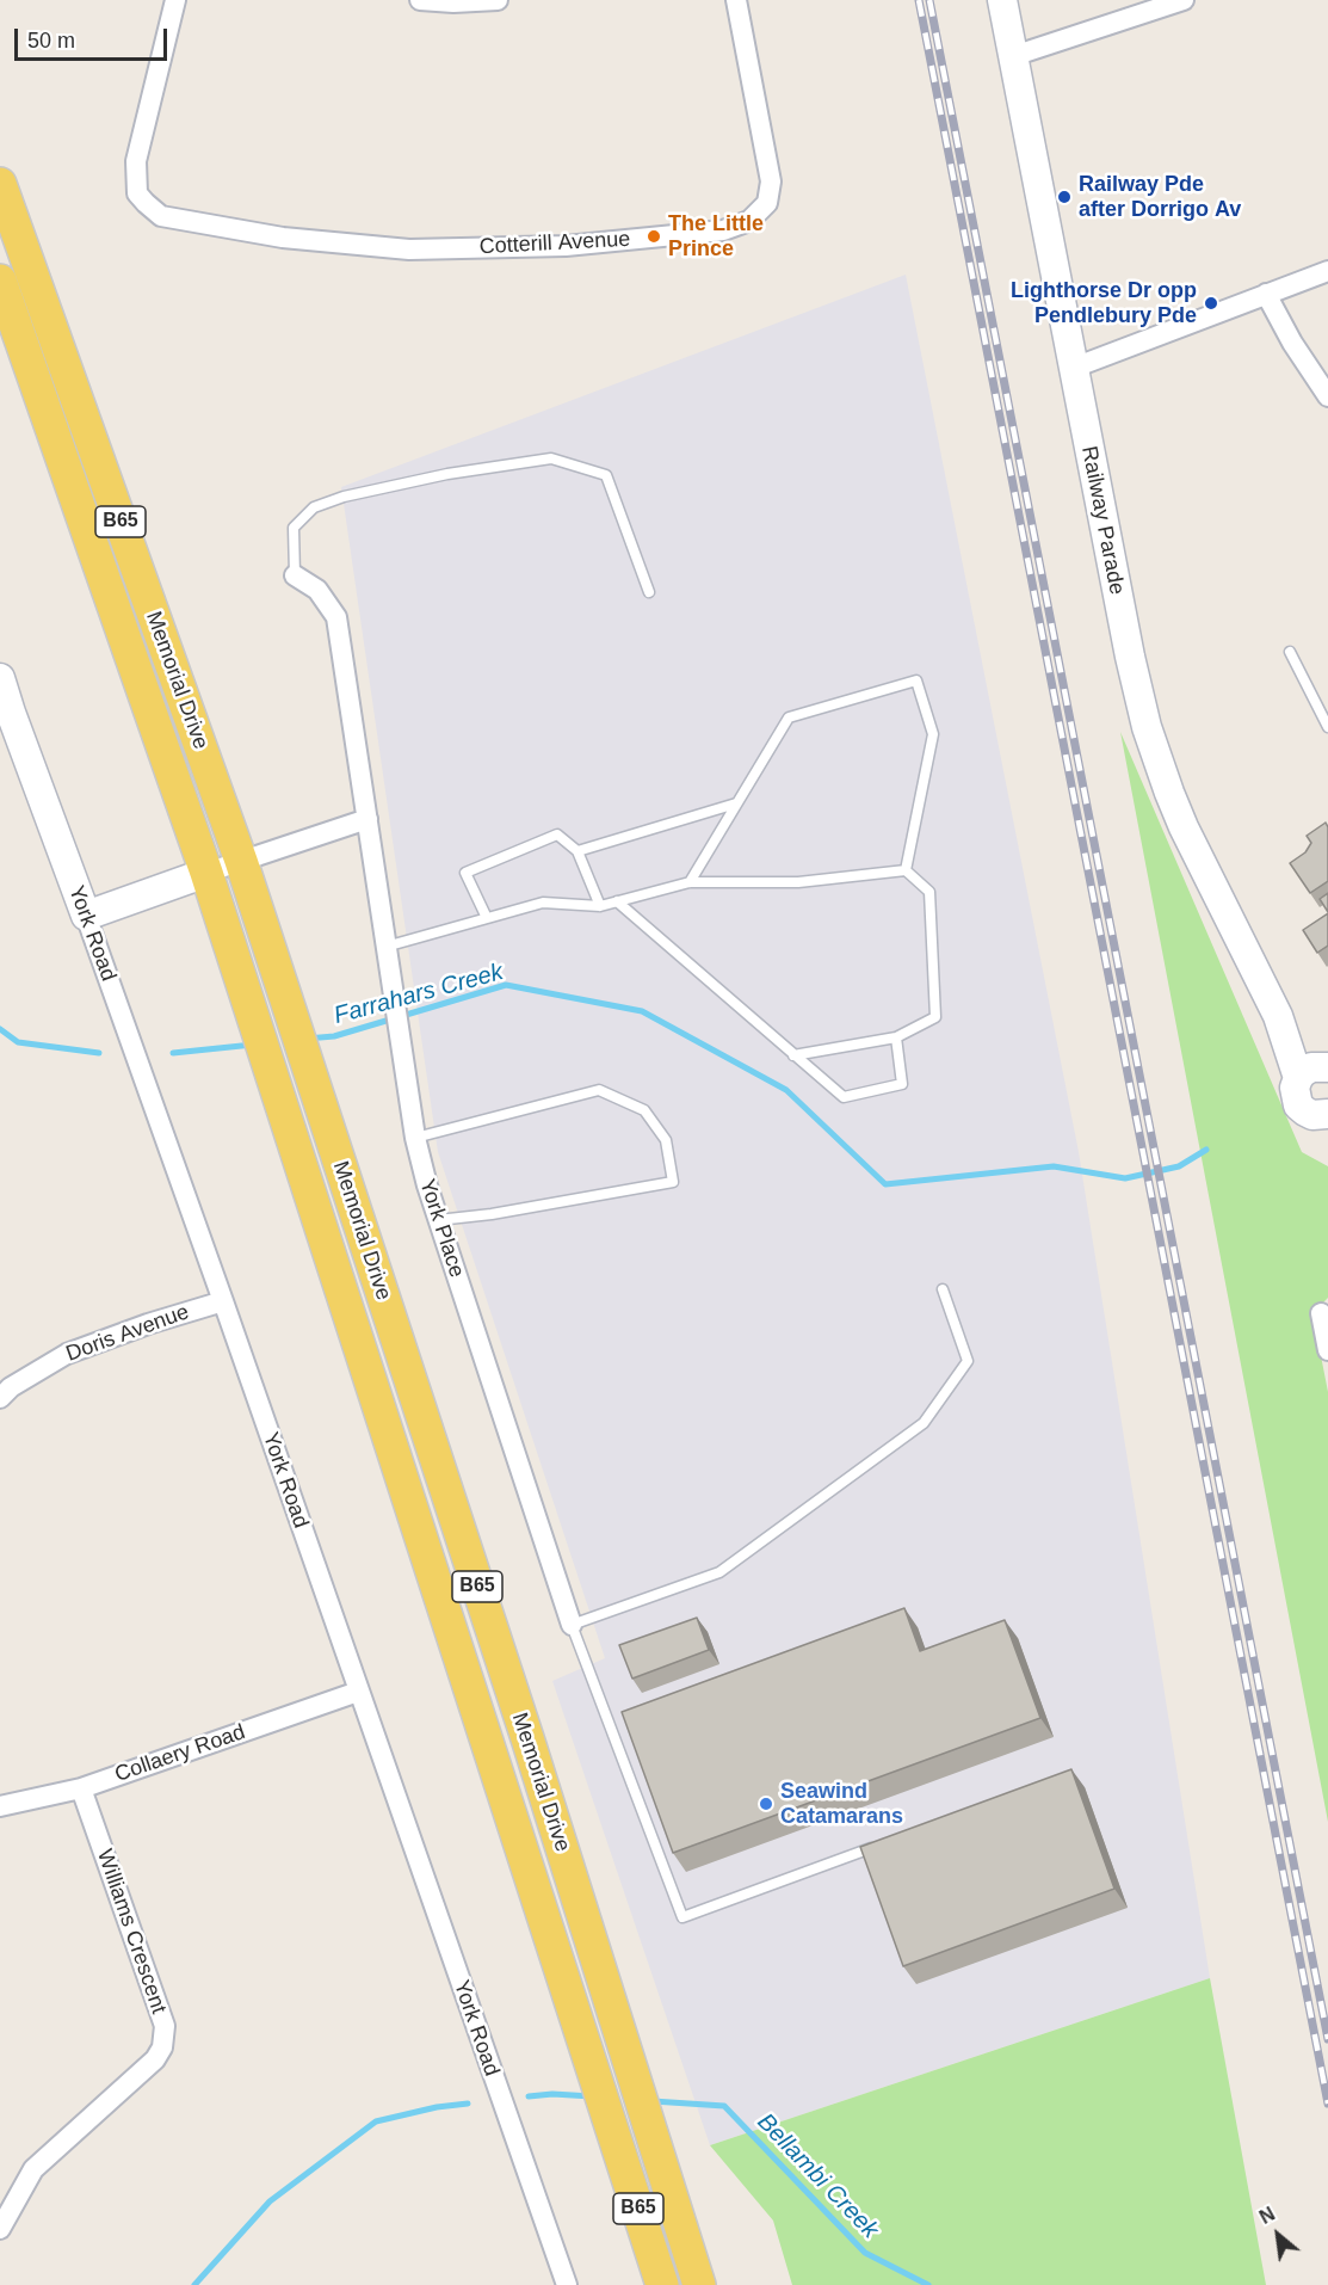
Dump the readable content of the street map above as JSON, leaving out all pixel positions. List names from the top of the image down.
{
  "streets": {
    "main road": [
      "Railway Parade",
      "B65",
      "Memorial Drive",
      "York Road"
    ],
    "street": [
      "Cotterill Avenue",
      "York Place",
      "Doris Avenue",
      "Collaery Road",
      "Williams Crescent"
    ]
  },
  "crossings": [
    ["York Road", "Doris Avenue"],
    ["York Road", "Collaery Road"],
    ["Collaery Road", "Williams Crescent"]
  ],
  "water": ["Farrahars Creek", "Bellambi Creek"],
  "places": [
    "Railway Pde after Dorrigo Av",
    "The Little Prince",
    "Lighthorse Dr opp Pendlebury Pde",
    "Seawind Catamarans"
  ],
  "scale_bar": "50 m",
  "north": "top left"
}
